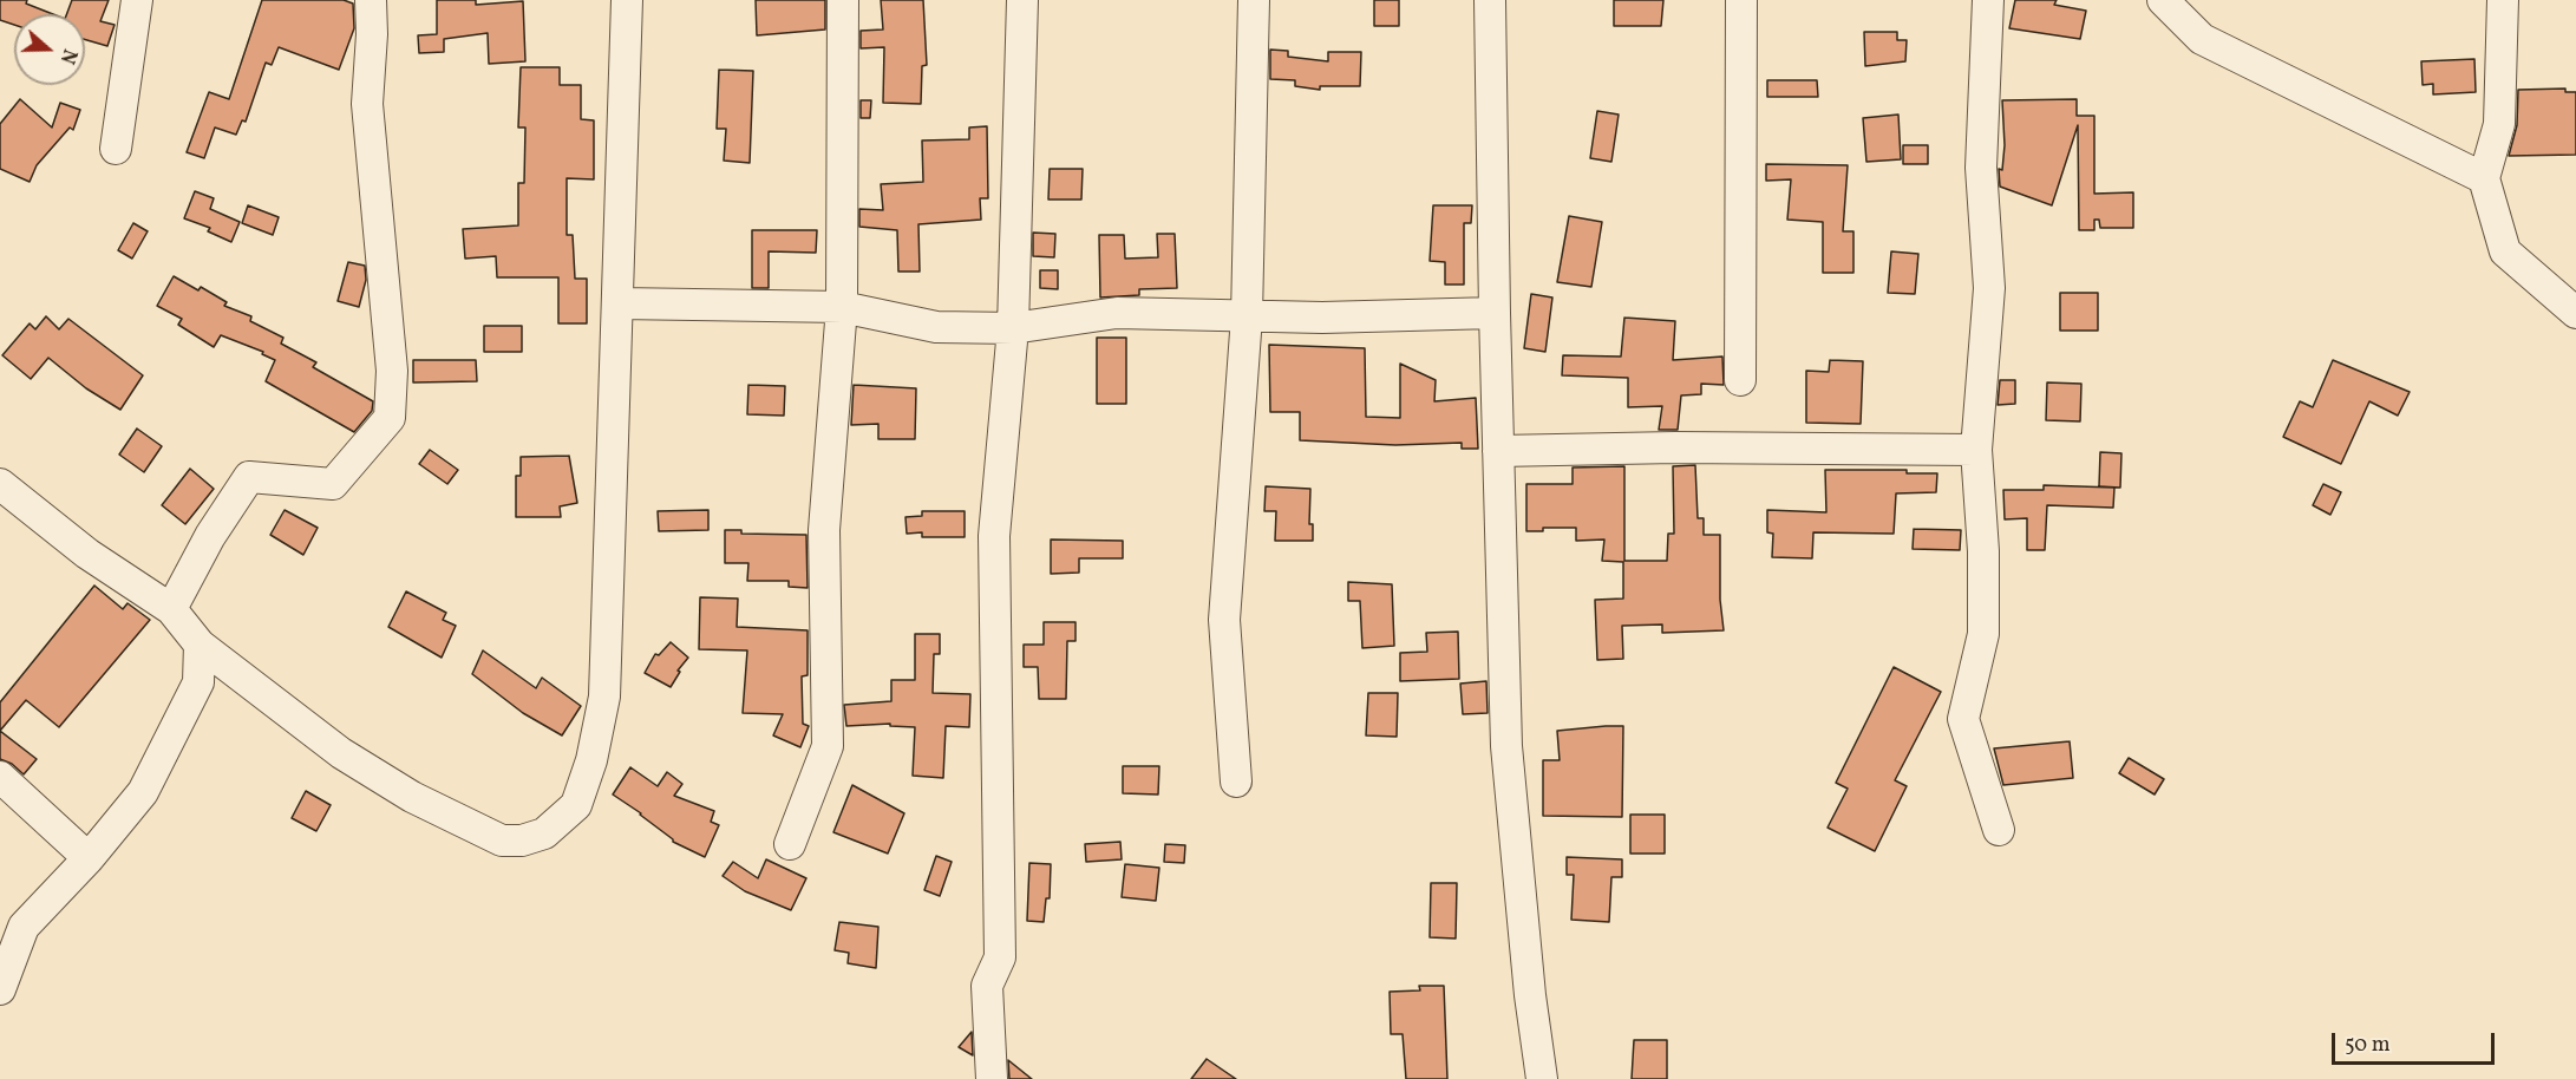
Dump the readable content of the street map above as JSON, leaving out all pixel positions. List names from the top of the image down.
{
  "scale_bar": "50 m",
  "north": "right"
}
